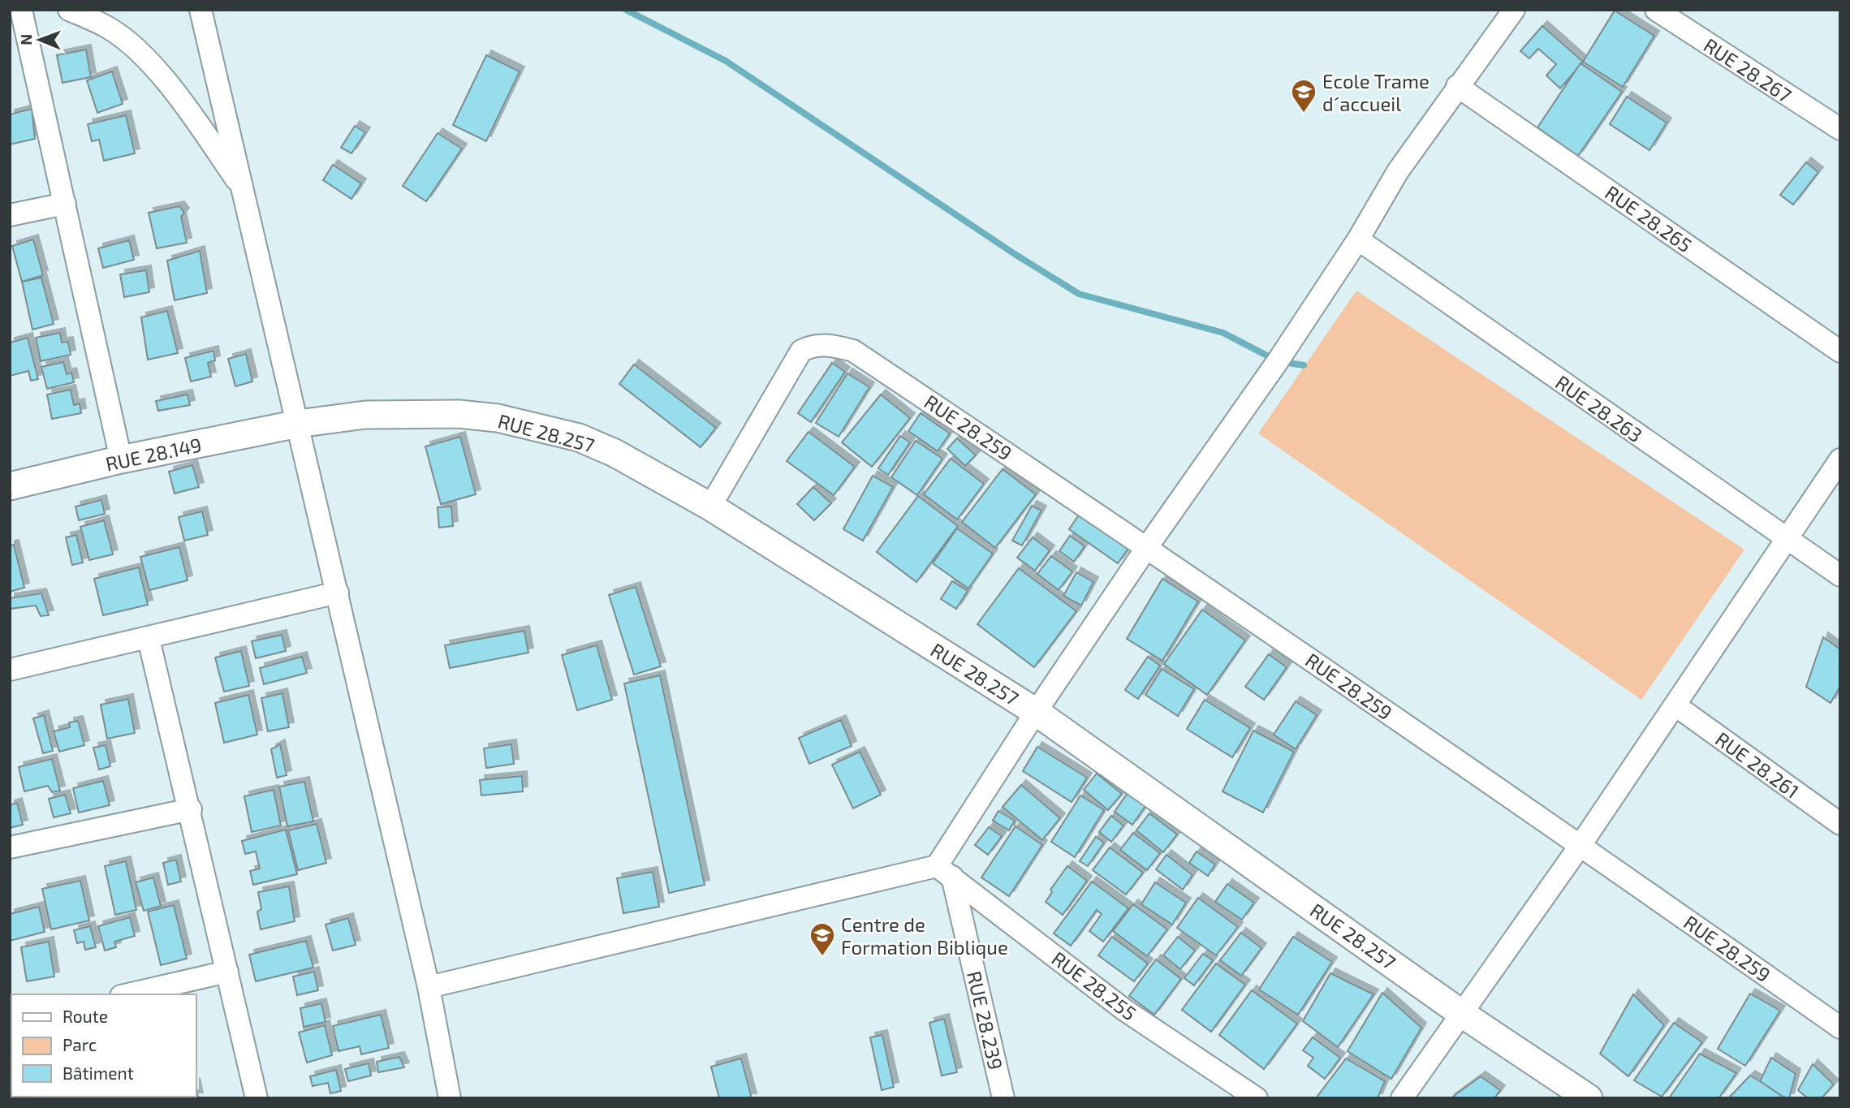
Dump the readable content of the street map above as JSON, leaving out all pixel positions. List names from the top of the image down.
{
  "streets": {
    "street": [
      "RUE 28.267",
      "RUE 28.265",
      "RUE 28.263",
      "RUE 28.259",
      "RUE 28.257",
      "RUE 28.149",
      "RUE 28.261",
      "RUE 28.255",
      "RUE 28.239"
    ]
  },
  "crossings": [
    ["RUE 28.259", "RUE 28.257"],
    ["RUE 28.257", "RUE 28.149"],
    ["RUE 28.255", "RUE 28.239"]
  ],
  "places": {
    "school or university": ["Ecole Trame d´accueil", "Centre de Formation Biblique"]
  },
  "legend": ["Route", "Parc", "Bâtiment"],
  "north": "left"
}
